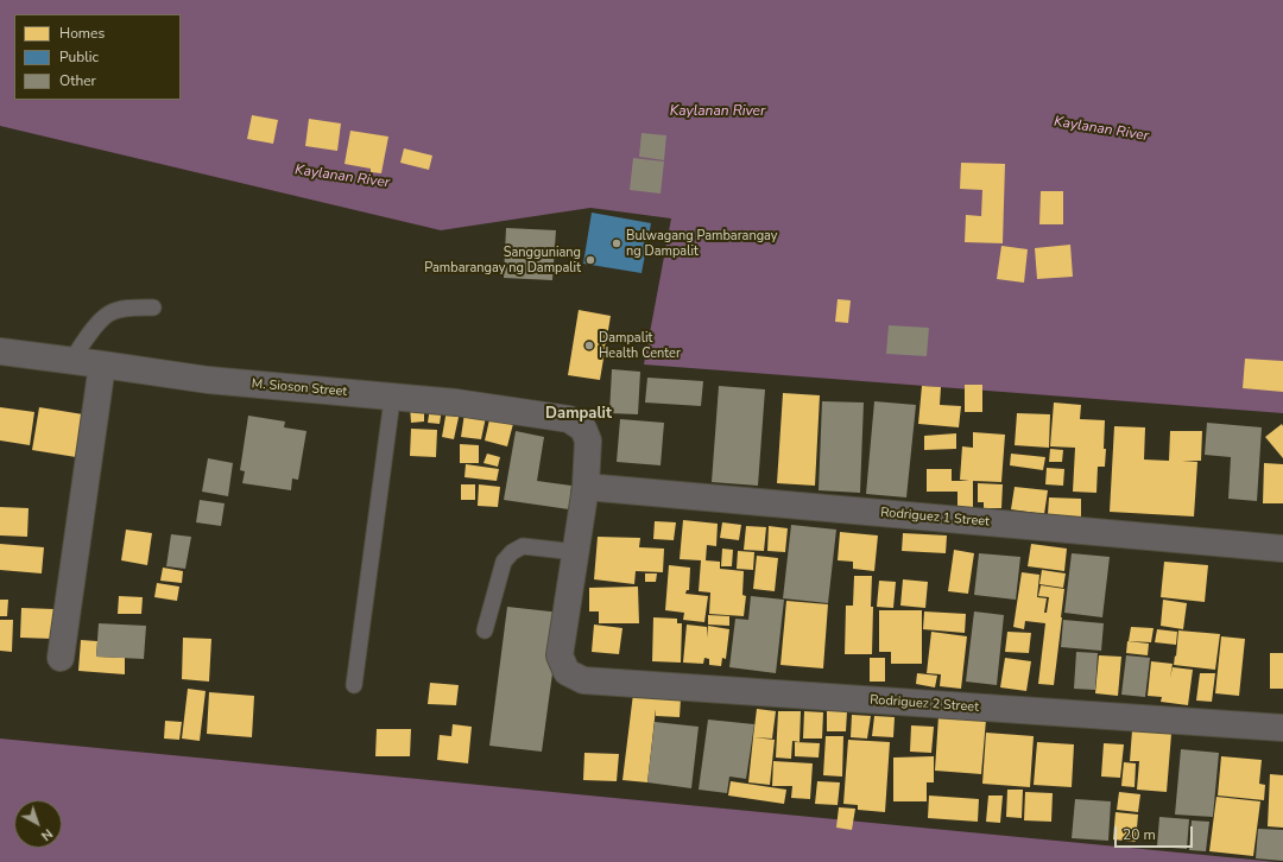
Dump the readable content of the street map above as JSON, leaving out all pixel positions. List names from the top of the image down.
{
  "streets": {
    "street": ["M. Sioson Street", "Rodriguez 1 Street", "Rodriguez 2 Street"]
  },
  "crossings": [
    ["M. Sioson Street", "Rodriguez 1 Street"]
  ],
  "districts": ["Dampalit"],
  "water": ["Kaylanan River"],
  "places": ["Bulwagang Pambarangay ng Dampalit", "Sangguniang Pambarangay ng Dampalit", "Dampalit Health Center"],
  "legend": ["Homes", "Public", "Other"],
  "scale_bar": "20 m",
  "north": "bottom right"
}
